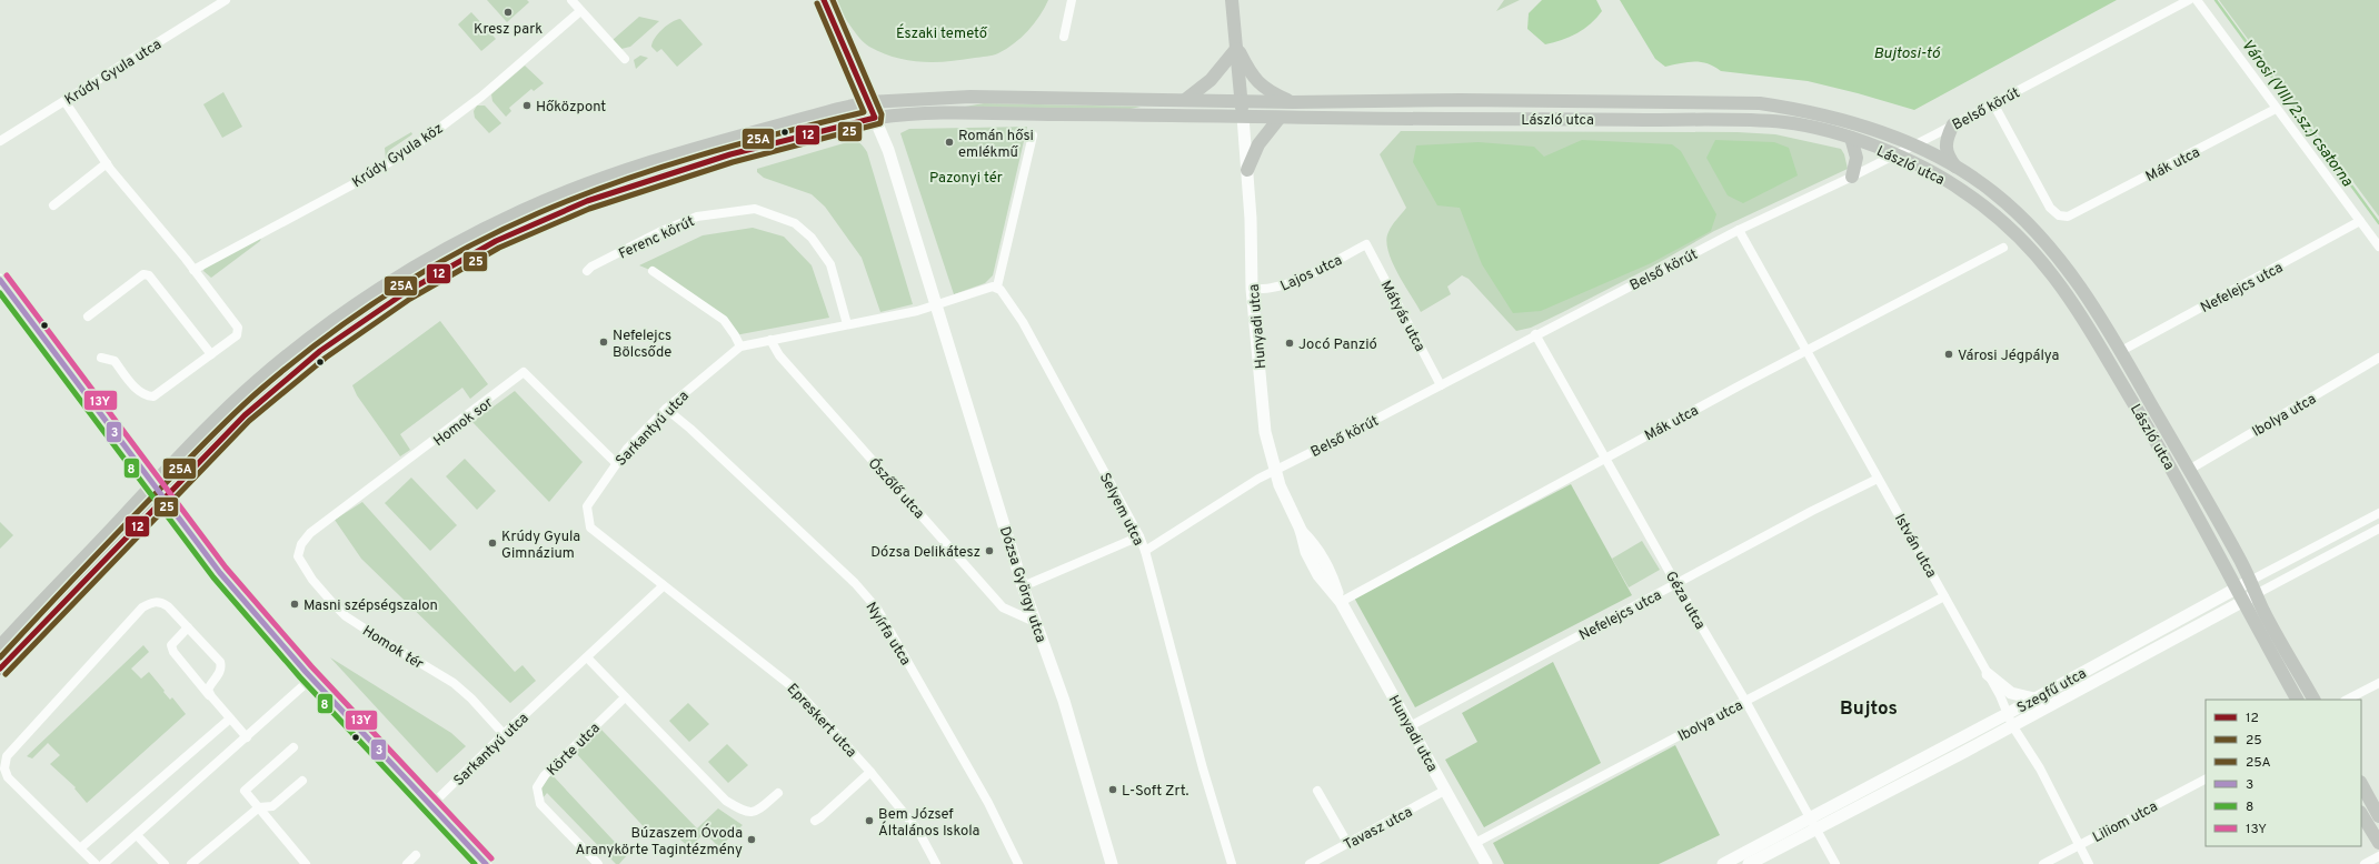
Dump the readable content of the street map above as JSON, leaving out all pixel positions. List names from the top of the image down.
{
  "streets": {
    "main road": ["László utca"],
    "street": [
      "Krúdy Gyula utca",
      "Belső körút",
      "Krúdy Gyula köz",
      "Mák utca",
      "Ferenc körút",
      "Lajos utca",
      "Nefelejcs utca",
      "Mátyás utca",
      "Hunyadi utca",
      "Ibolya utca",
      "Homok sor",
      "Sarkantyú utca",
      "Ószőlő utca",
      "Selyem utca",
      "István utca",
      "Dózsa György utca",
      "Géza utca",
      "Nyírfa utca",
      "Homok tér",
      "Szegfű utca",
      "Epreskert utca",
      "Körte utca",
      "Liliom utca",
      "Tavasz utca"
    ]
  },
  "crossings": [
    ["Belső körút", "László utca"],
    ["Belső körút", "Mák utca"],
    ["Belső körút", "Mátyás utca"],
    ["Belső körút", "Hunyadi utca"],
    ["Belső körút", "Selyem utca"],
    ["Belső körút", "István utca"],
    ["Belső körút", "Géza utca"],
    ["László utca", "Nefelejcs utca"],
    ["László utca", "Hunyadi utca"],
    ["László utca", "Ibolya utca"],
    ["László utca", "Szegfű utca"],
    ["Mák utca", "Hunyadi utca"],
    ["Mák utca", "István utca"],
    ["Mák utca", "Géza utca"],
    ["Ferenc körút", "Sarkantyú utca"],
    ["Lajos utca", "Mátyás utca"],
    ["Lajos utca", "Hunyadi utca"],
    ["Nefelejcs utca", "Hunyadi utca"],
    ["Nefelejcs utca", "István utca"],
    ["Nefelejcs utca", "Géza utca"],
    ["Hunyadi utca", "Ibolya utca"],
    ["Hunyadi utca", "Tavasz utca"],
    ["Ibolya utca", "István utca"],
    ["Ibolya utca", "Géza utca"],
    ["Homok sor", "Sarkantyú utca"],
    ["Homok sor", "Homok tér"],
    ["Sarkantyú utca", "Ószőlő utca"],
    ["Sarkantyú utca", "Dózsa György utca"],
    ["Sarkantyú utca", "Nyírfa utca"],
    ["Sarkantyú utca", "Homok tér"],
    ["Sarkantyú utca", "Epreskert utca"],
    ["Ószőlő utca", "Dózsa György utca"],
    ["István utca", "Szegfű utca"],
    ["István utca", "Liliom utca"],
    ["Géza utca", "Szegfű utca"]
  ],
  "districts": ["Bujtos"],
  "water": ["Bujtosi-tó", "Városi (VIII/2.sz.) csatorna"],
  "parks": ["Északi temető", "Pazonyi tér"],
  "places": [
    "Kresz park",
    "Hőközpont",
    "Román hősi emlékmű",
    "Nefelejcs Bölcsőde",
    "Jocó Panzió",
    "Városi Jégpálya",
    "Krúdy Gyula Gimnázium",
    "Dózsa Delikátesz",
    "Masni szépségszalon",
    "L-Soft Zrt.",
    "Bem József Általános Iskola",
    "Búzaszem Óvoda Aranykörte Tagintézmény"
  ],
  "lines": [
    "transit line 12",
    "transit line 25",
    "transit line 25A",
    "transit line 13Y",
    "transit line 3",
    "transit line 8"
  ],
  "legend": [
    "12",
    "25",
    "25A",
    "3",
    "8",
    "13Y"
  ]
}
